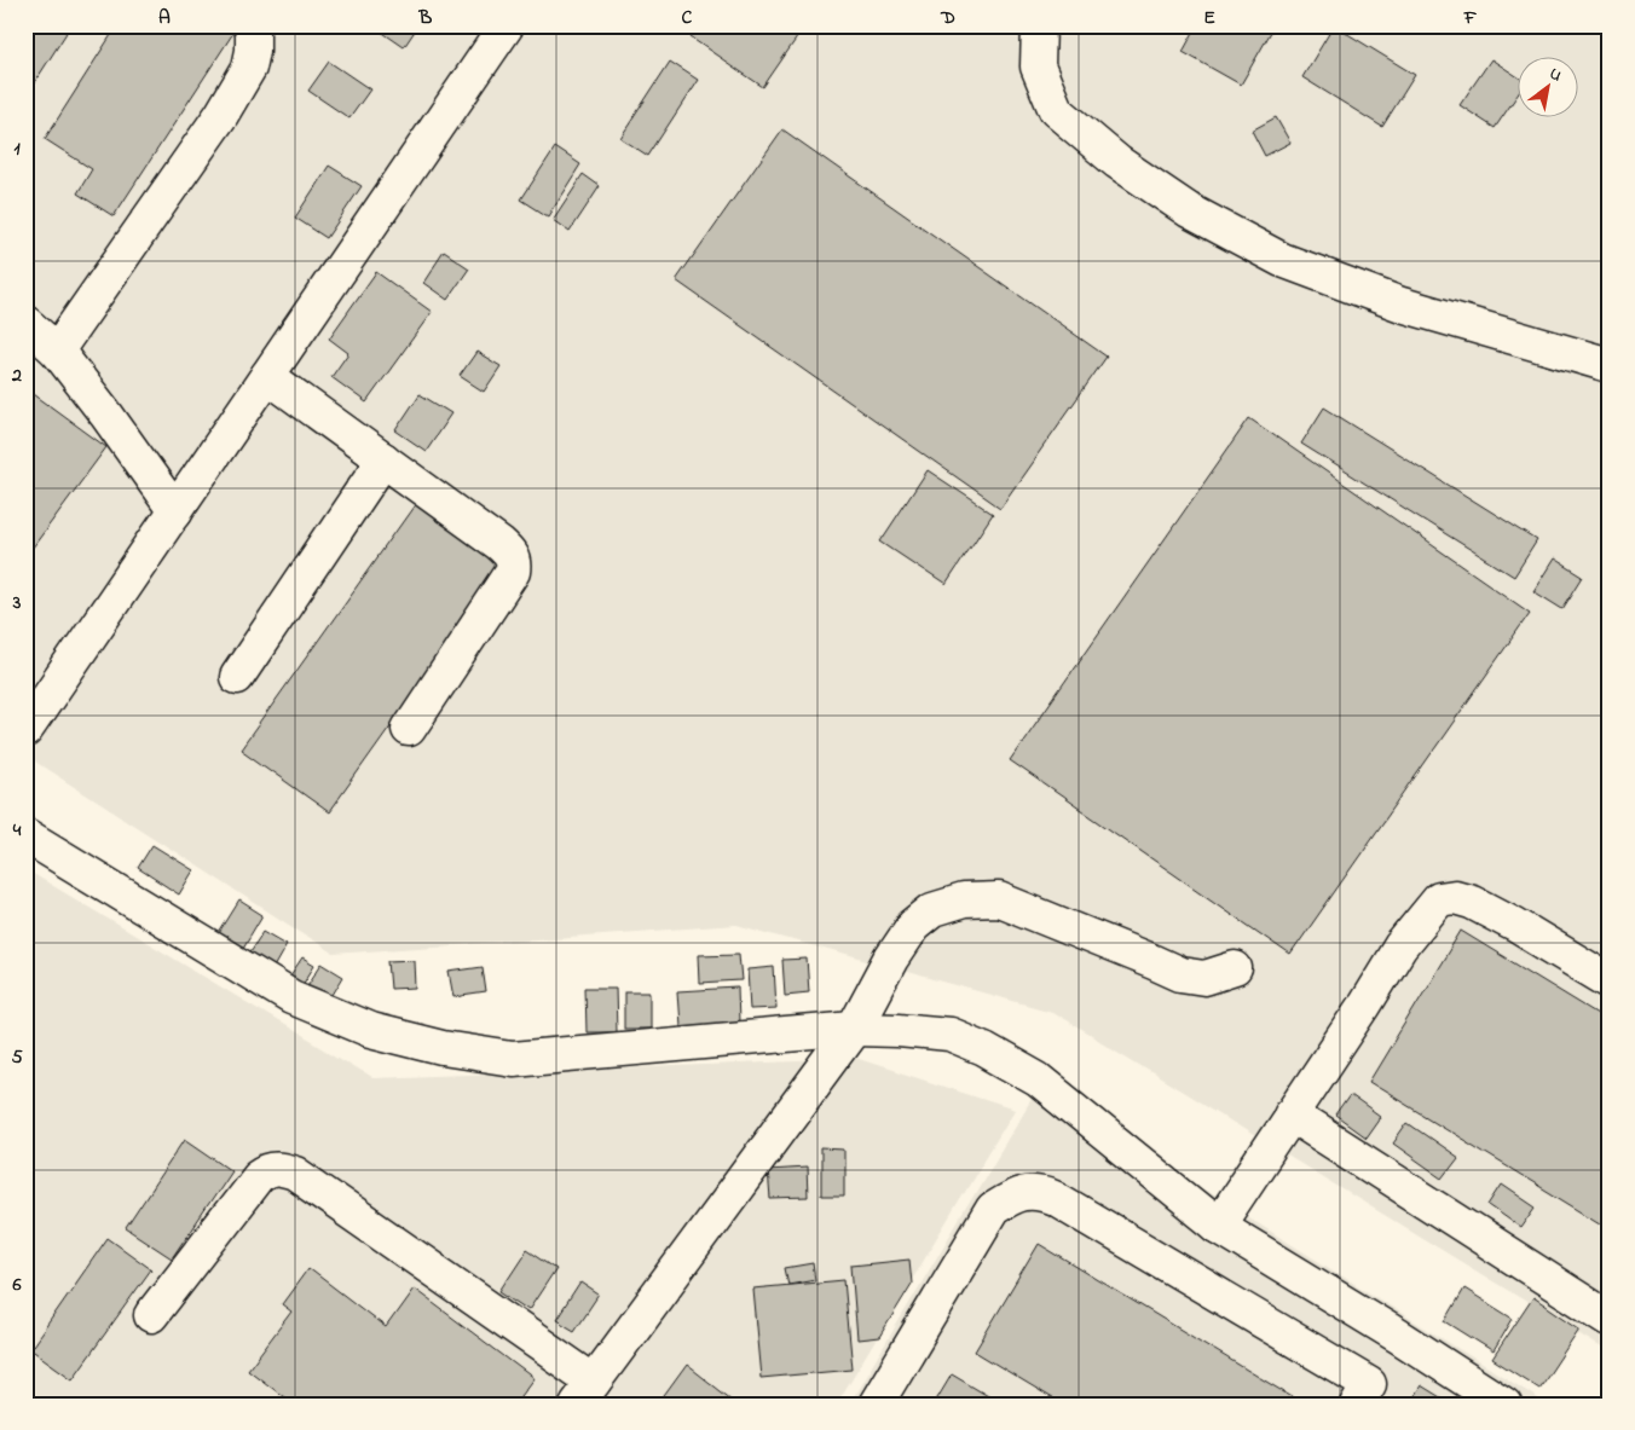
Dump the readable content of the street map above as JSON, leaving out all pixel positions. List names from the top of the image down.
{
  "north": "top right",
  "grid": {
    "columns": [
      "A",
      "B",
      "C",
      "D",
      "E",
      "F"
    ],
    "rows": [
      "1",
      "2",
      "3",
      "4",
      "5",
      "6"
    ]
  }
}
